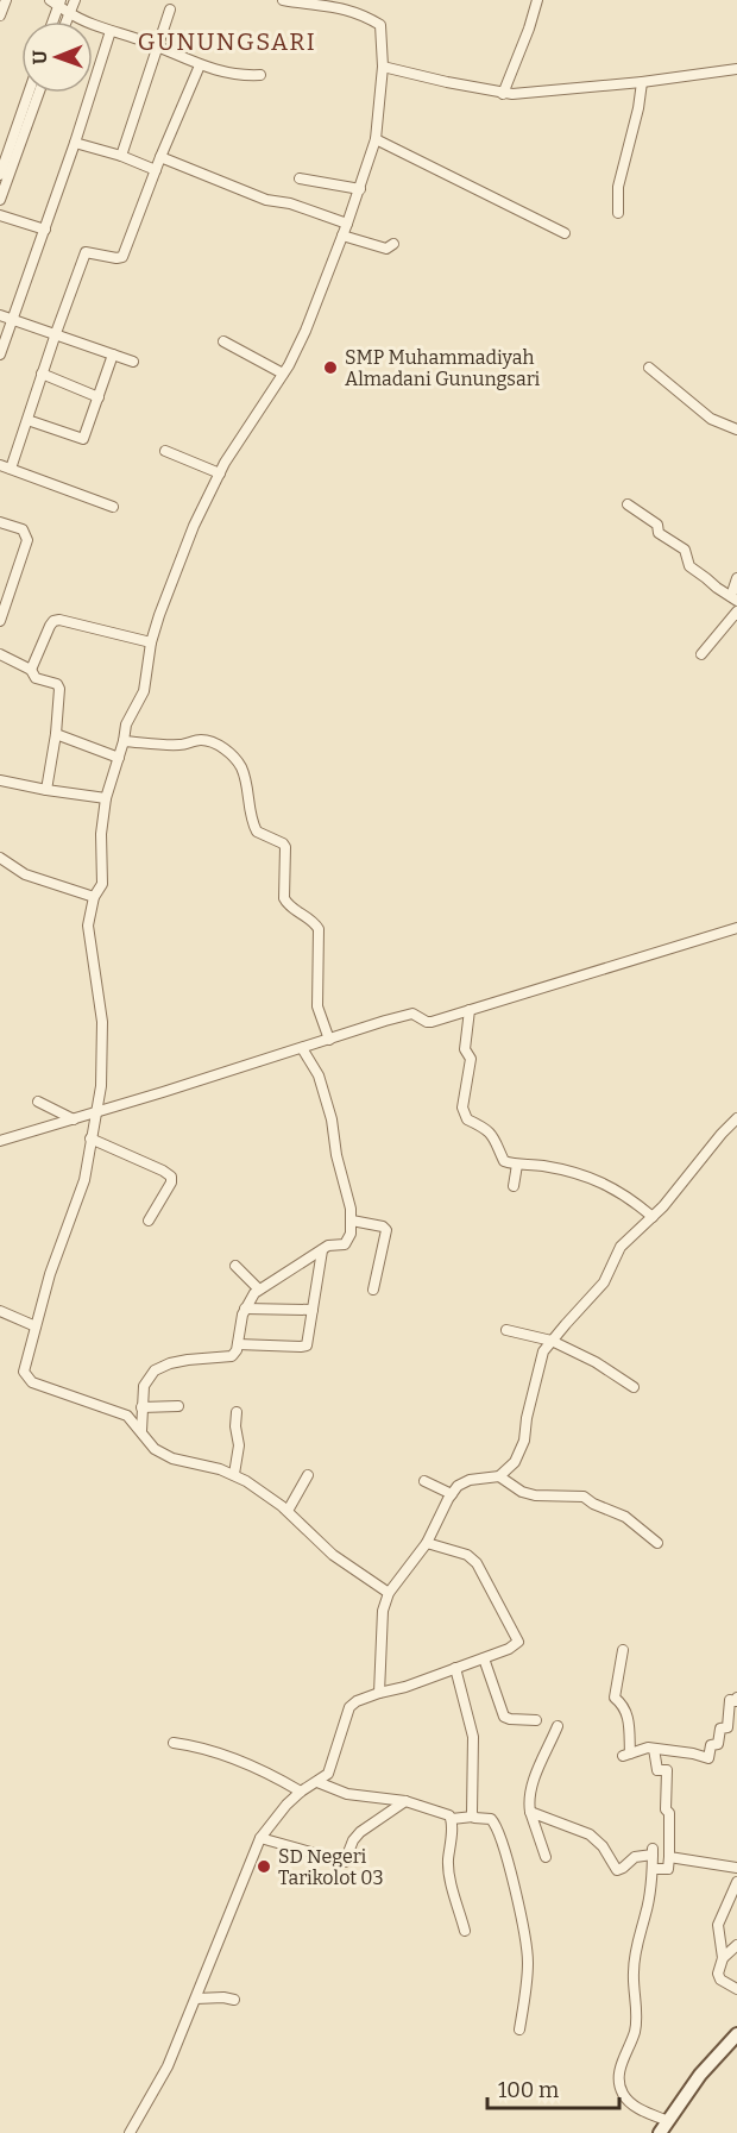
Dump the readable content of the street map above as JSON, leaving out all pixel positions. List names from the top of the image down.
{
  "districts": ["GUNUNGSARI"],
  "places": ["SMP Muhammadiyah Almadani Gunungsari", "SD Negeri Tarikolot 03"],
  "scale_bar": "100 m",
  "north": "left"
}
